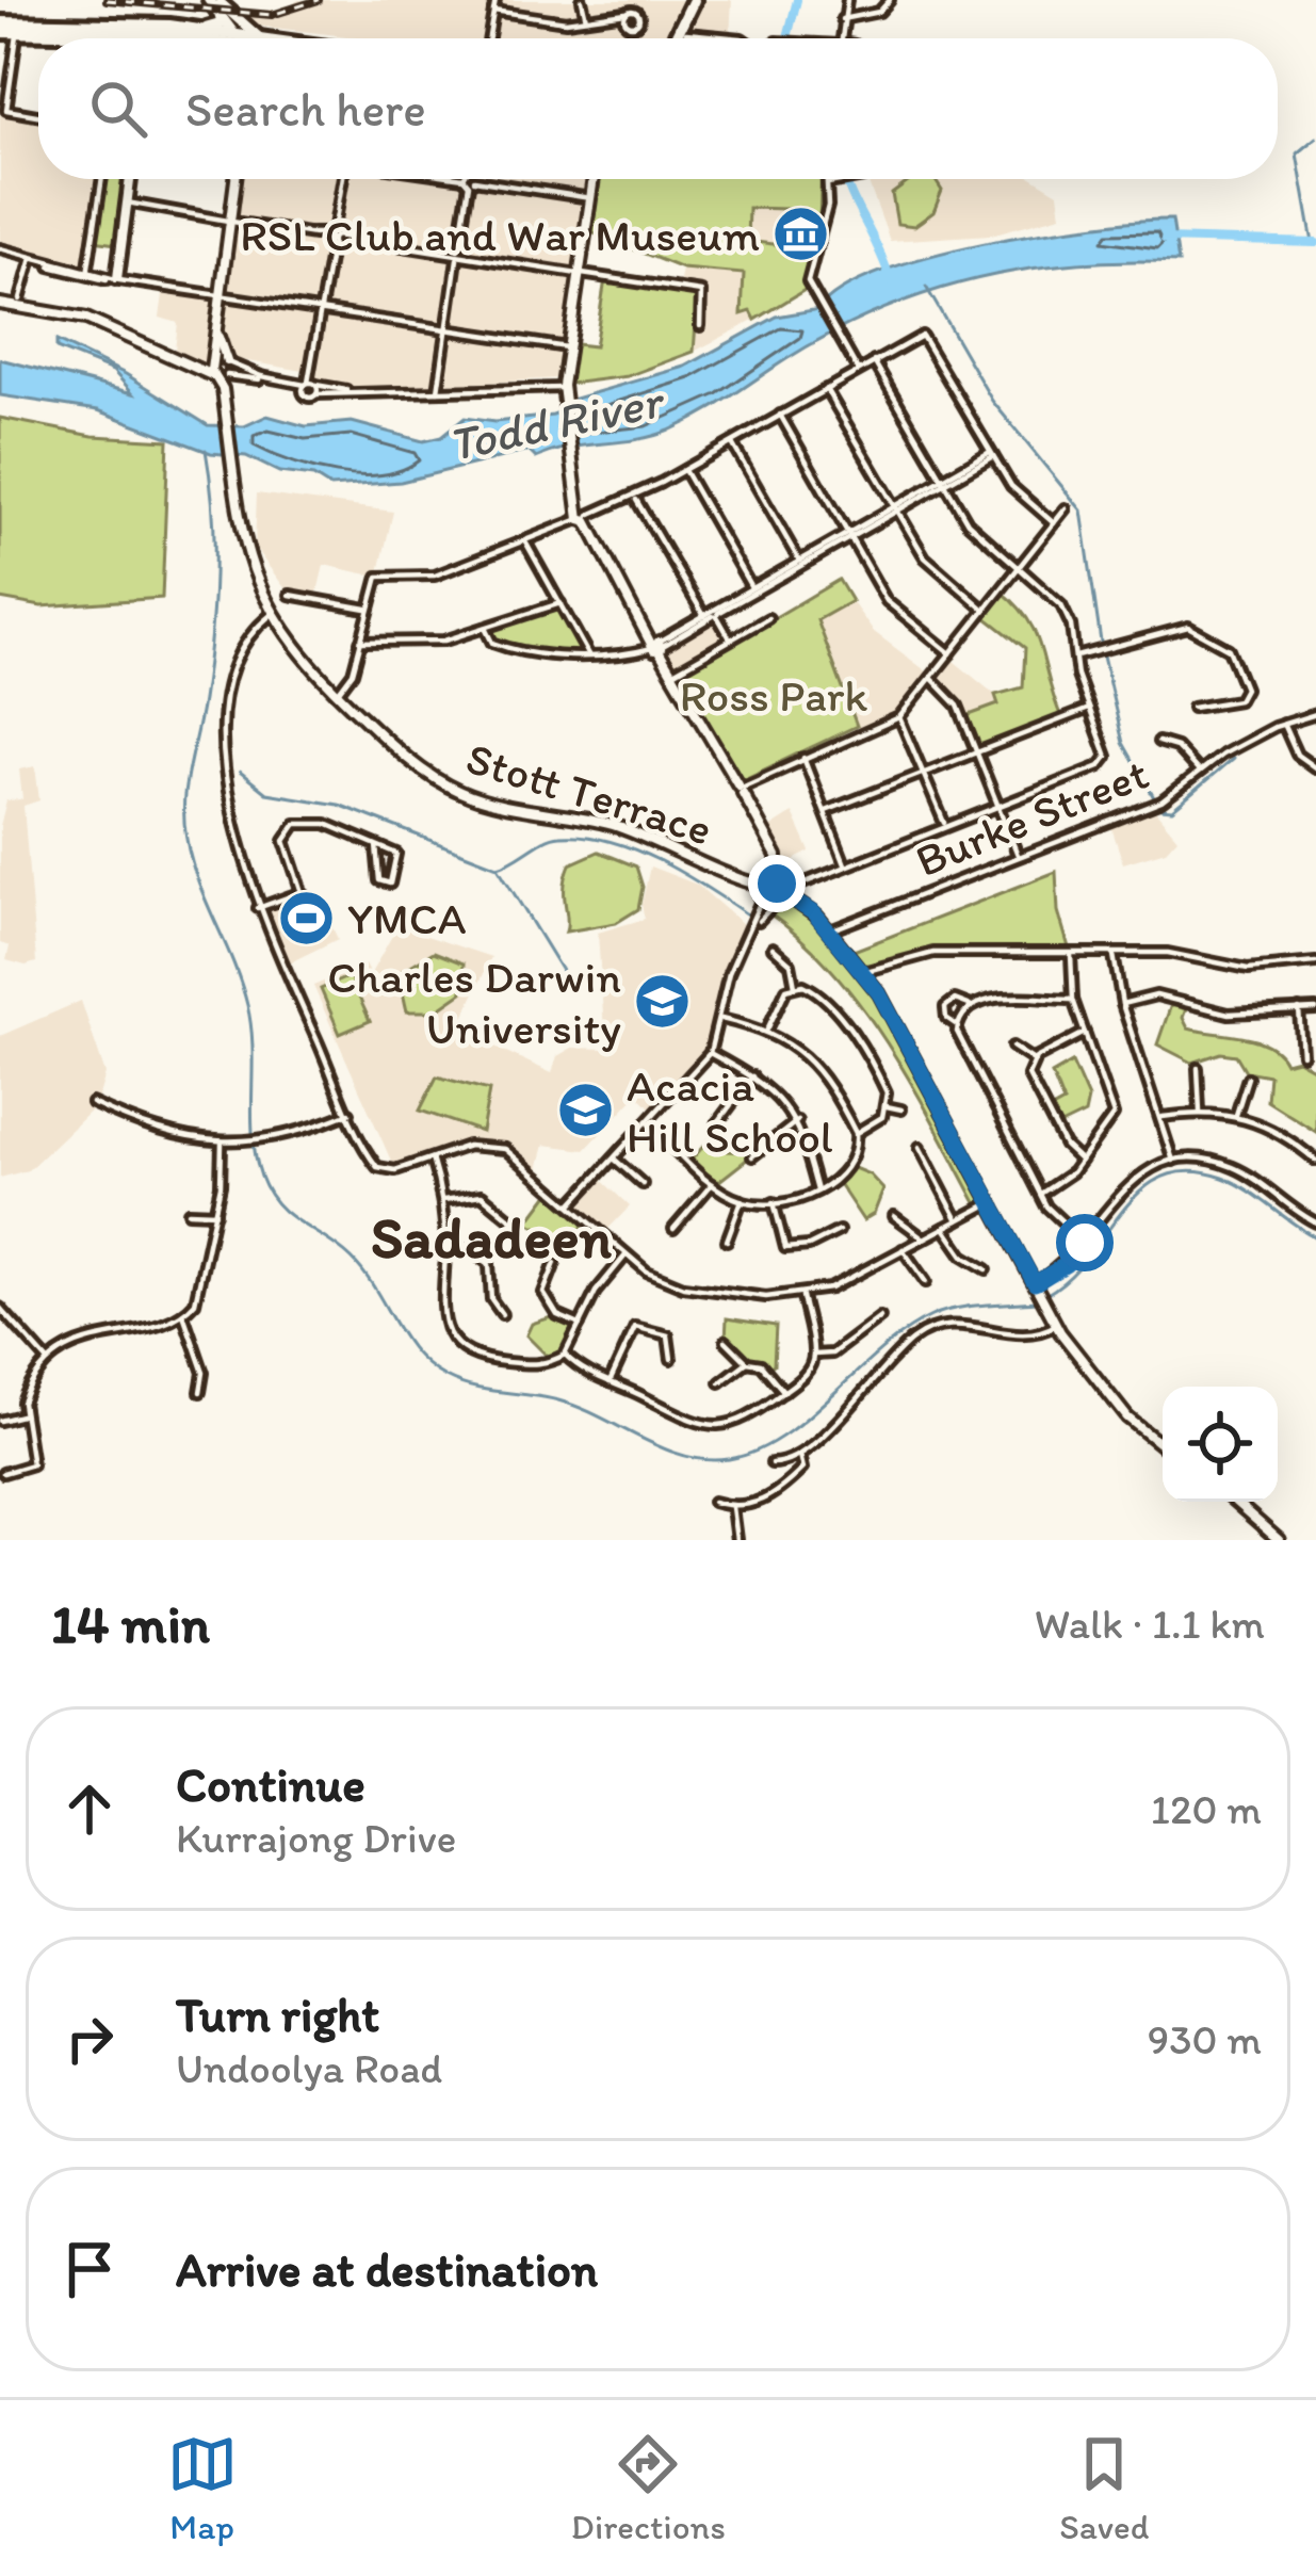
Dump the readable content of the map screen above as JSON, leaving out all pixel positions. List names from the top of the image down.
{
  "streets": {
    "main road": ["Stott Terrace"],
    "street": ["Burke Street"]
  },
  "districts": ["Sadadeen"],
  "water": ["Todd River"],
  "parks": ["Ross Park"],
  "places": {
    "museum": ["RSL Club and War Museum"],
    "sports": ["YMCA"],
    "school or university": ["Charles Darwin University", "Acacia Hill School"]
  },
  "page": {
    "search": "Search here",
    "heading": ["14 min", "Walk · 1.1 km"],
    "list": [
      ["Continue", "Kurrajong Drive", "120 m"],
      ["Turn right", "Undoolya Road", "930 m"],
      "Arrive at destination"
    ],
    "nav": ["Map", "Directions", "Saved"]
  }
}
